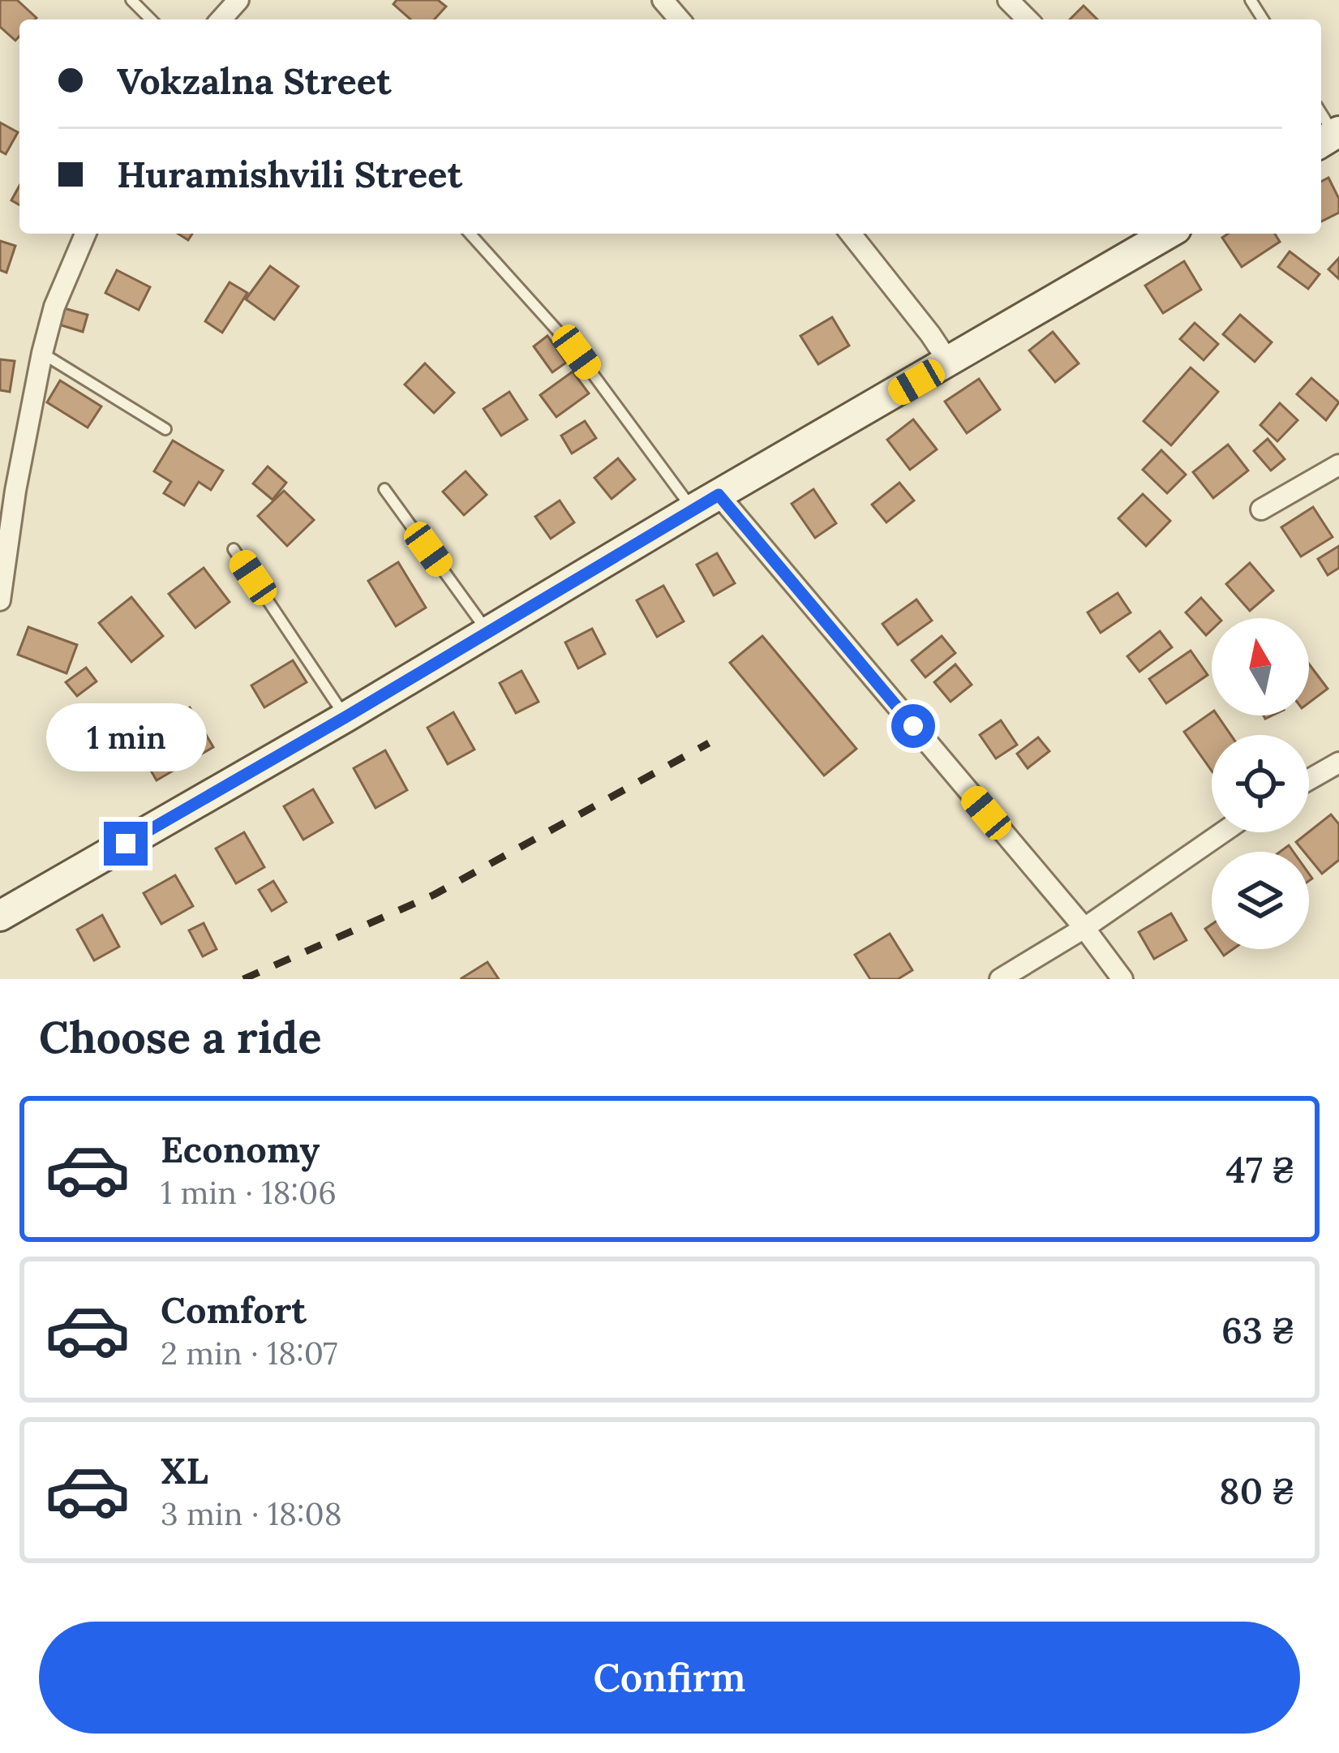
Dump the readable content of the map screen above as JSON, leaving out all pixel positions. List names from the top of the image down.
{
  "north": "top",
  "page": {
    "banner": ["Vokzalna Street", "Huramishvili Street"],
    "bubble": "1 min",
    "heading": "Choose a ride",
    "list": [
      {
        "name": "Economy",
        "note": "1 min · 18:06",
        "value": "47 ₴"
      },
      {
        "name": "Comfort",
        "note": "2 min · 18:07",
        "value": "63 ₴"
      },
      {
        "name": "XL",
        "note": "3 min · 18:08",
        "value": "80 ₴"
      }
    ],
    "buttons": "Confirm"
  }
}
